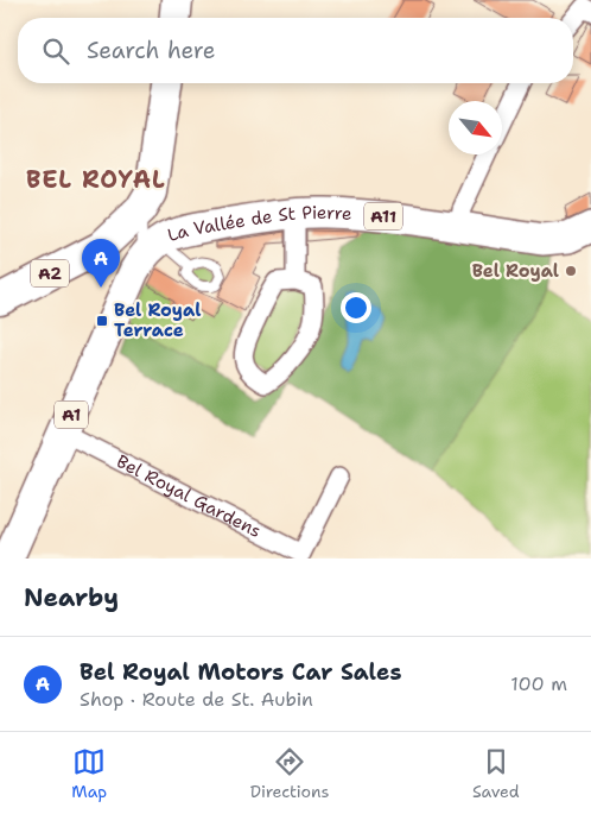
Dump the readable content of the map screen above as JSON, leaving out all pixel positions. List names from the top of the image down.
{
  "streets": {
    "highway": ["A2"],
    "main road": ["A11", "La Vallée de St Pierre", "A1"],
    "street": ["Bel Royal Gardens"]
  },
  "crossings": [
    ["La Vallée de St Pierre", "A1"],
    ["A1", "Bel Royal Gardens"]
  ],
  "districts": ["BEL ROYAL"],
  "places": {
    "other": ["Bel Royal"],
    "transit": ["Bel Royal Terrace"]
  },
  "north": "bottom right",
  "page": {
    "search": "Search here",
    "pins": "A",
    "heading": "Nearby",
    "list": [
      {
        "mark": "A",
        "name": "Bel Royal Motors Car Sales",
        "note": "Shop · Route de St. Aubin",
        "value": "100 m"
      }
    ],
    "nav": ["Map", "Directions", "Saved"]
  }
}
